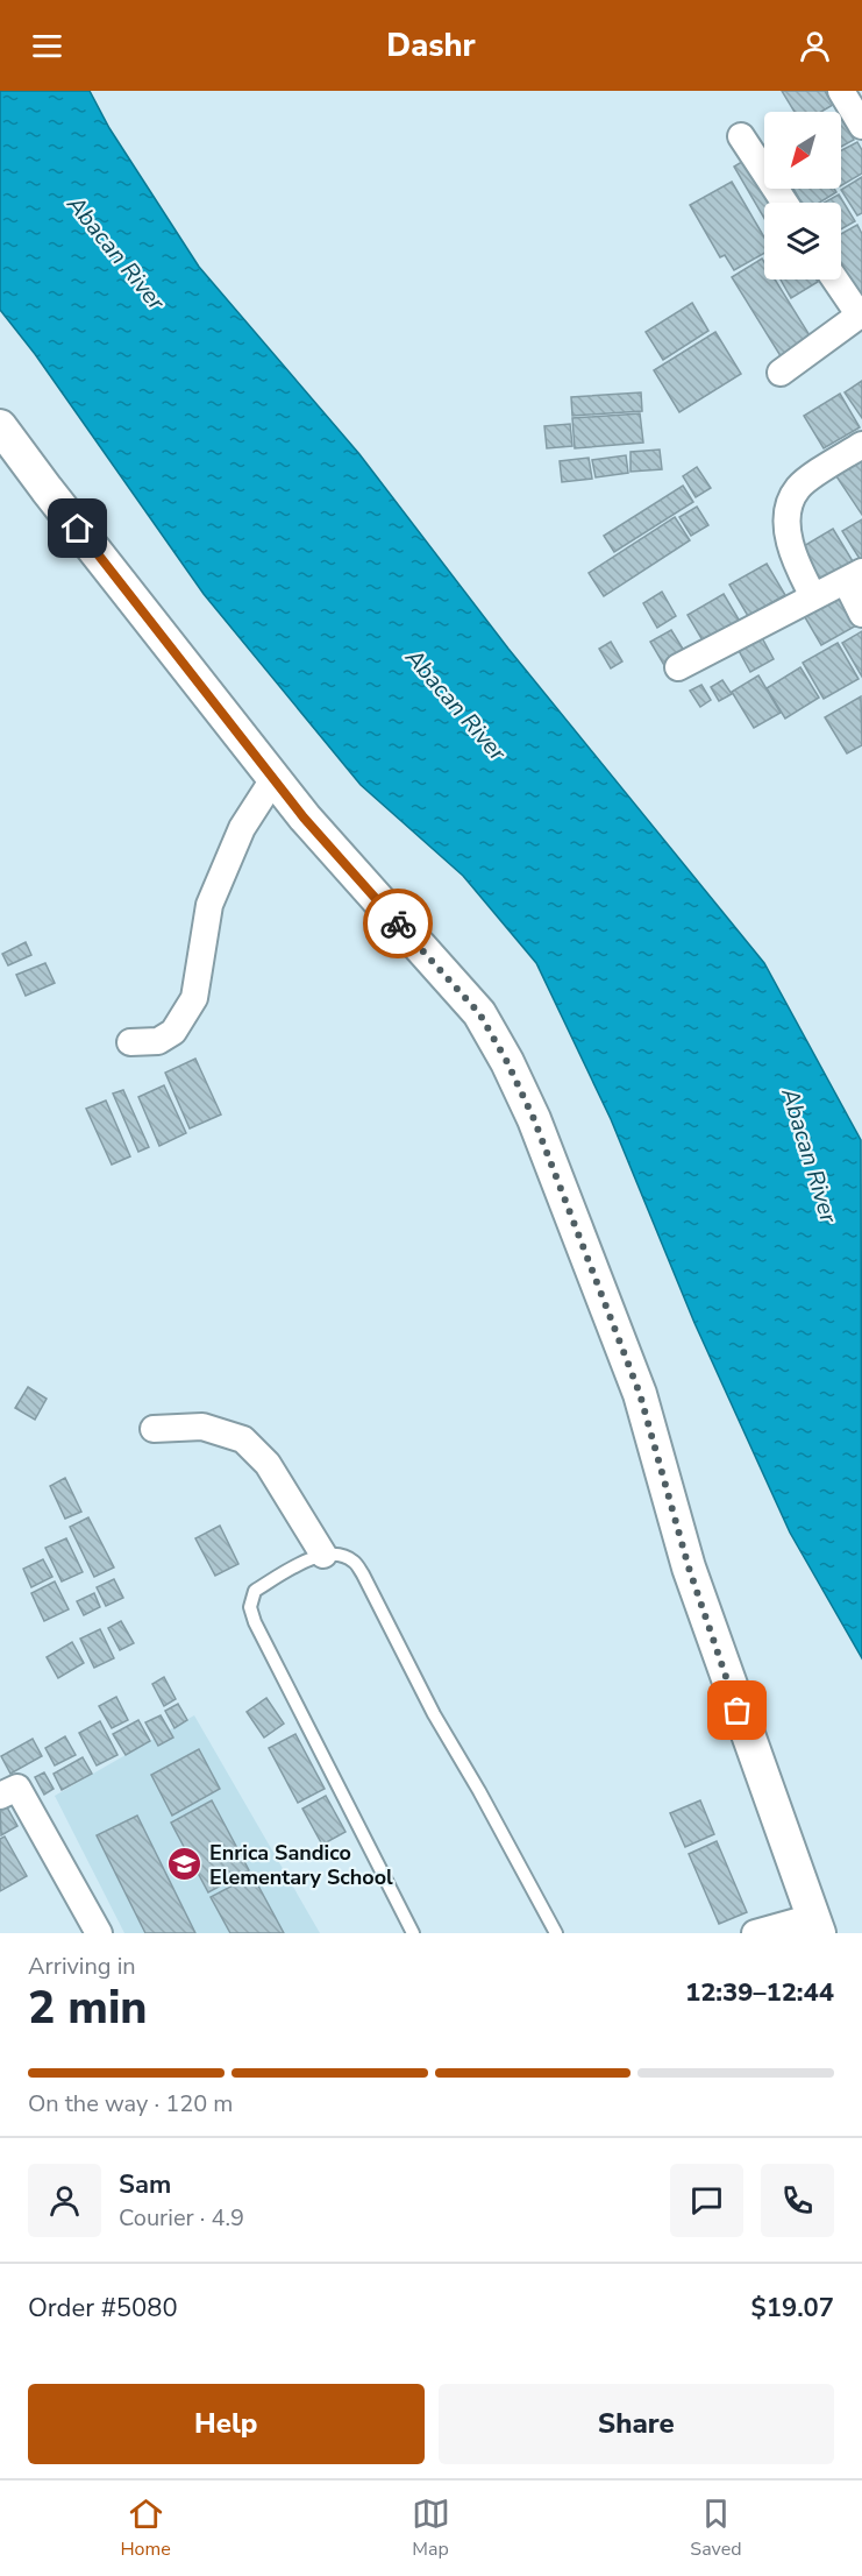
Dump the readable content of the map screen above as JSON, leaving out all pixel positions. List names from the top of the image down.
{
  "water": ["Abacan River"],
  "places": {
    "school or university": ["Enrica Sandico Elementary School"]
  },
  "north": "bottom left",
  "page": {
    "header": "Dashr",
    "heading": ["2 min", "Arriving in", "12:39–12:44"],
    "panel": [
      "Sam",
      "Courier · 4.9",
      "Order #5080",
      "$19.07"
    ],
    "bar": "On the way · 120 m",
    "buttons": ["Help", "Share"],
    "tabs": ["Home", "Map", "Saved"]
  }
}
